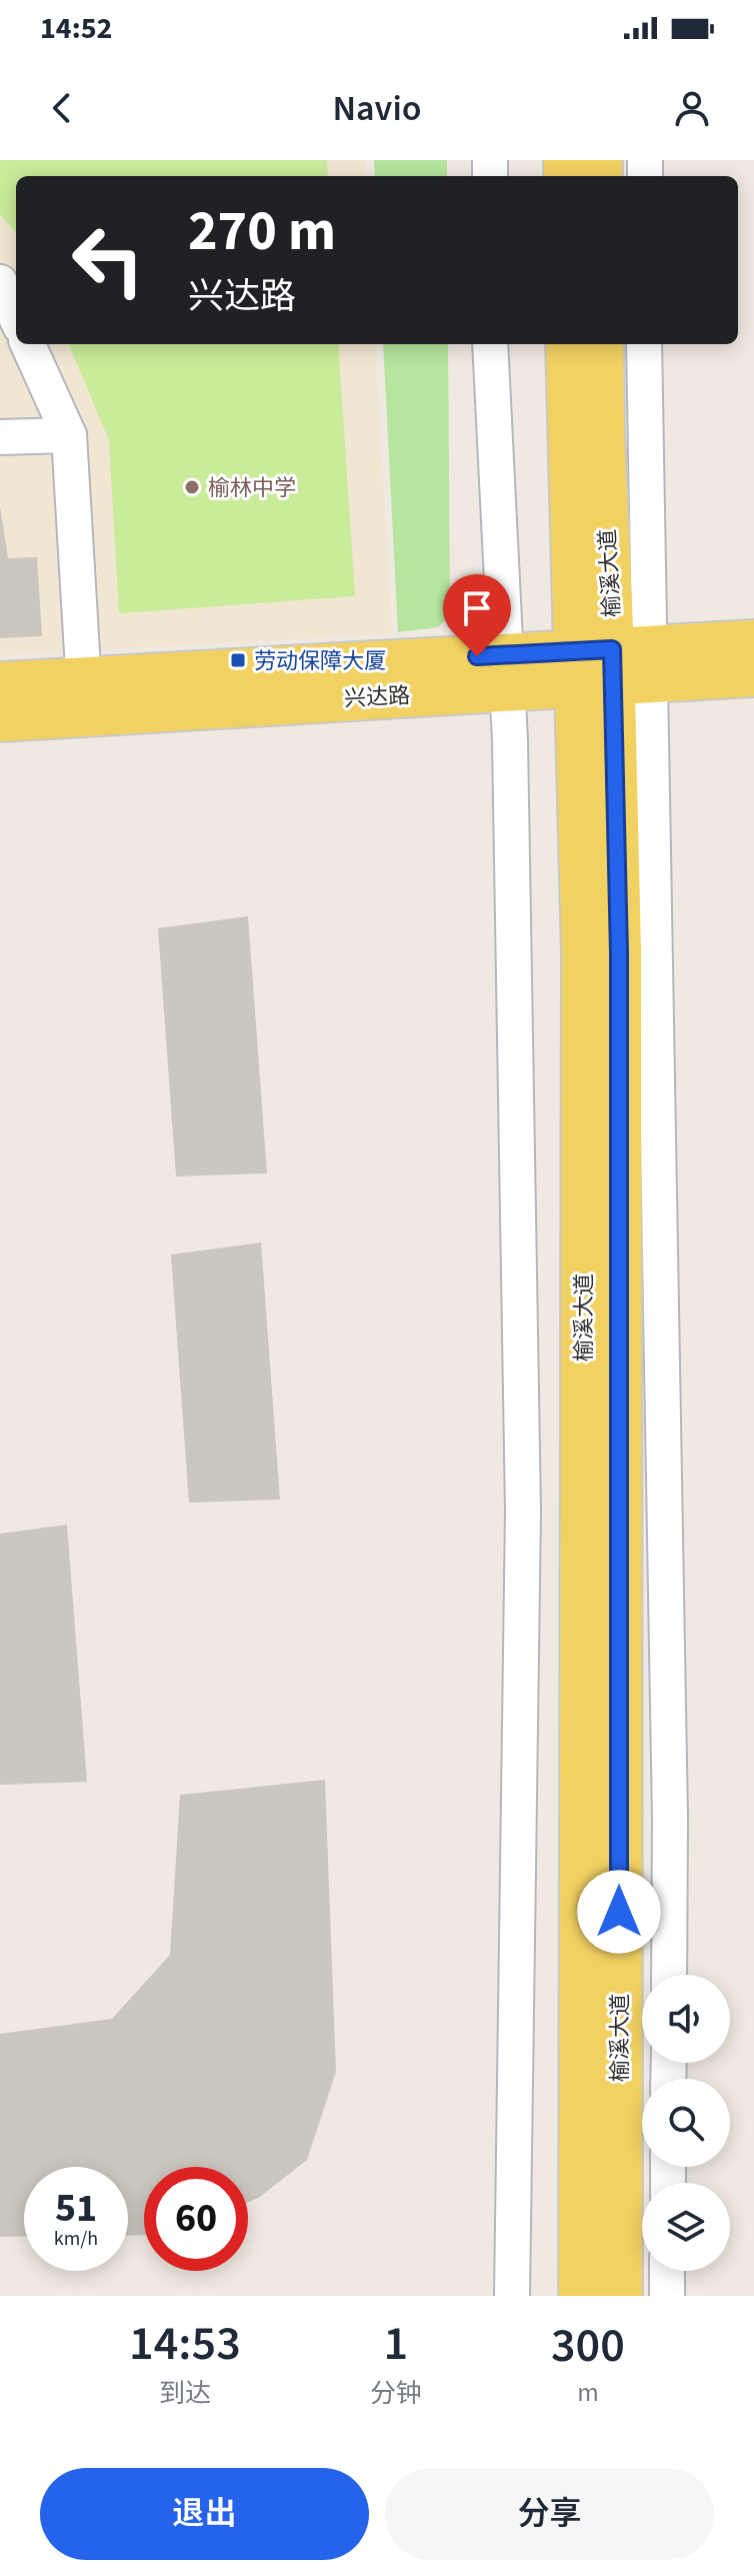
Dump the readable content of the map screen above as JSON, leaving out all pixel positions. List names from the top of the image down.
{
  "streets": {
    "main road": ["榆溪大道", "兴达路"]
  },
  "crossings": [
    ["榆溪大道", "兴达路"]
  ],
  "places": {
    "other": ["榆林中学"],
    "transit": ["劳动保障大厦"]
  },
  "page": {
    "status": "14:52",
    "header": "Navio",
    "turn": ["270 m", "兴达路"],
    "speed": "51 km/h",
    "limit": "60",
    "eta": [
      "14:53",
      "到达",
      "1",
      "分钟",
      "300",
      "m"
    ],
    "buttons": ["退出", "分享"]
  }
}
